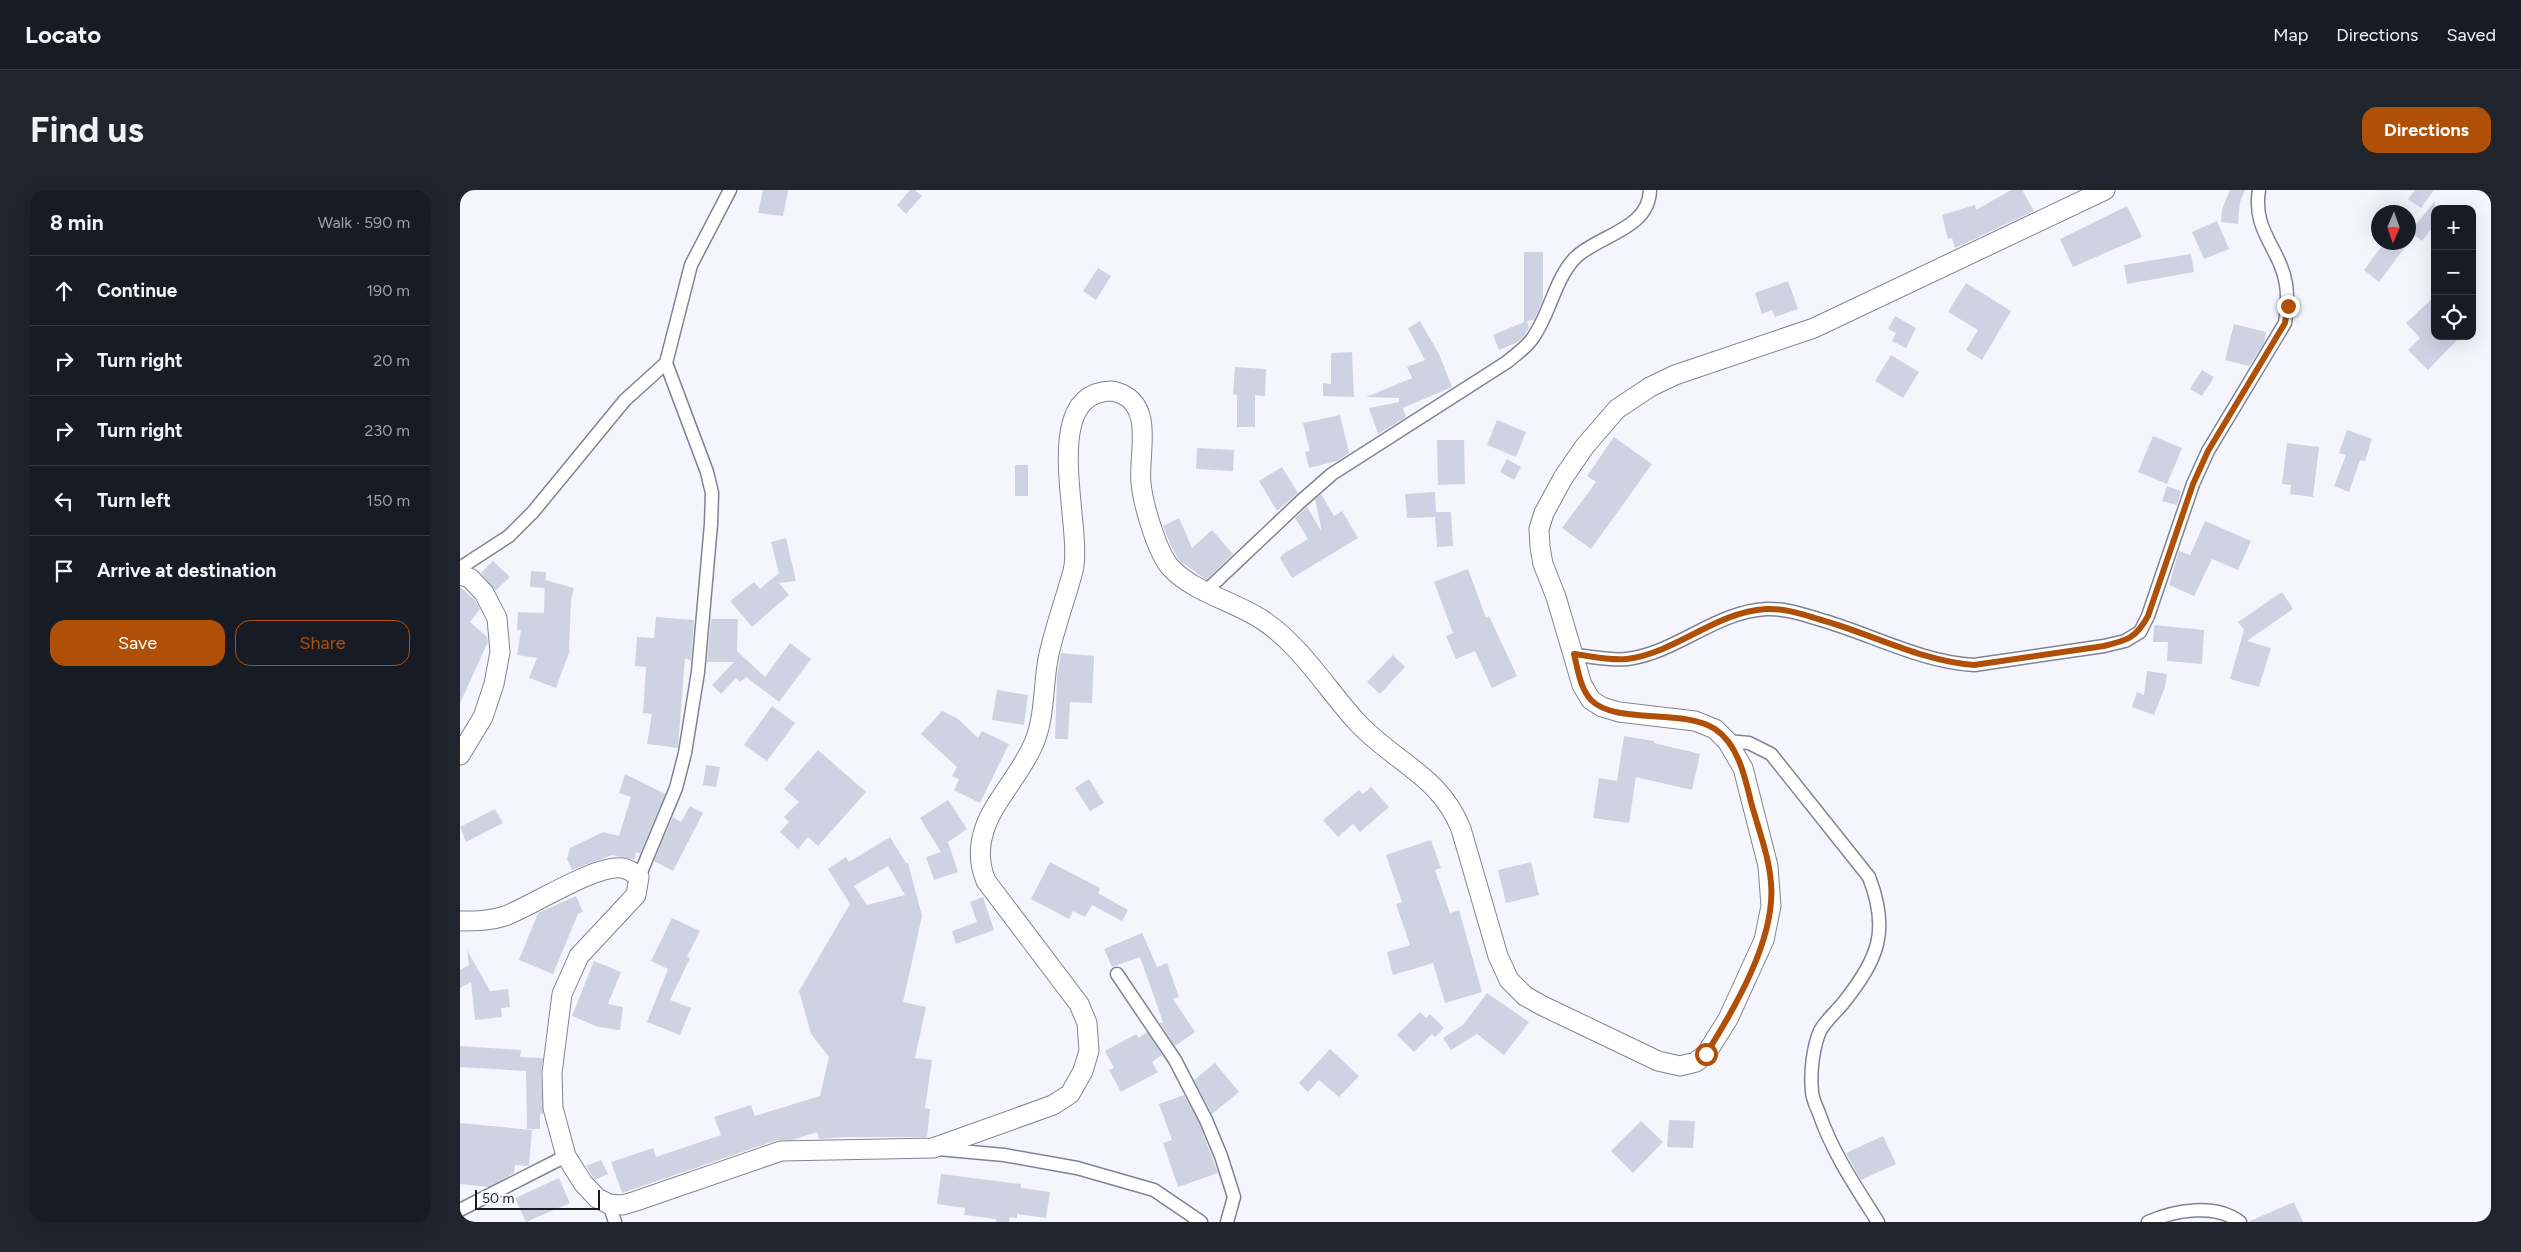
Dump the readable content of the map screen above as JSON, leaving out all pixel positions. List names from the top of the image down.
{
  "scale_bar": "50 m",
  "north": "bottom",
  "page": {
    "header": "Locato",
    "nav": ["Map", "Directions", "Saved"],
    "buttons": [
      "Directions",
      ["Save", "Share"]
    ],
    "title": "Find us",
    "heading": ["8 min", "Walk · 590 m"],
    "map_buttons": ["+", "−"],
    "list": [
      ["Continue", "190 m"],
      ["Turn right", "20 m"],
      ["Turn right", "230 m"],
      ["Turn left", "150 m"],
      "Arrive at destination"
    ],
    "scale": "50 m"
  }
}
